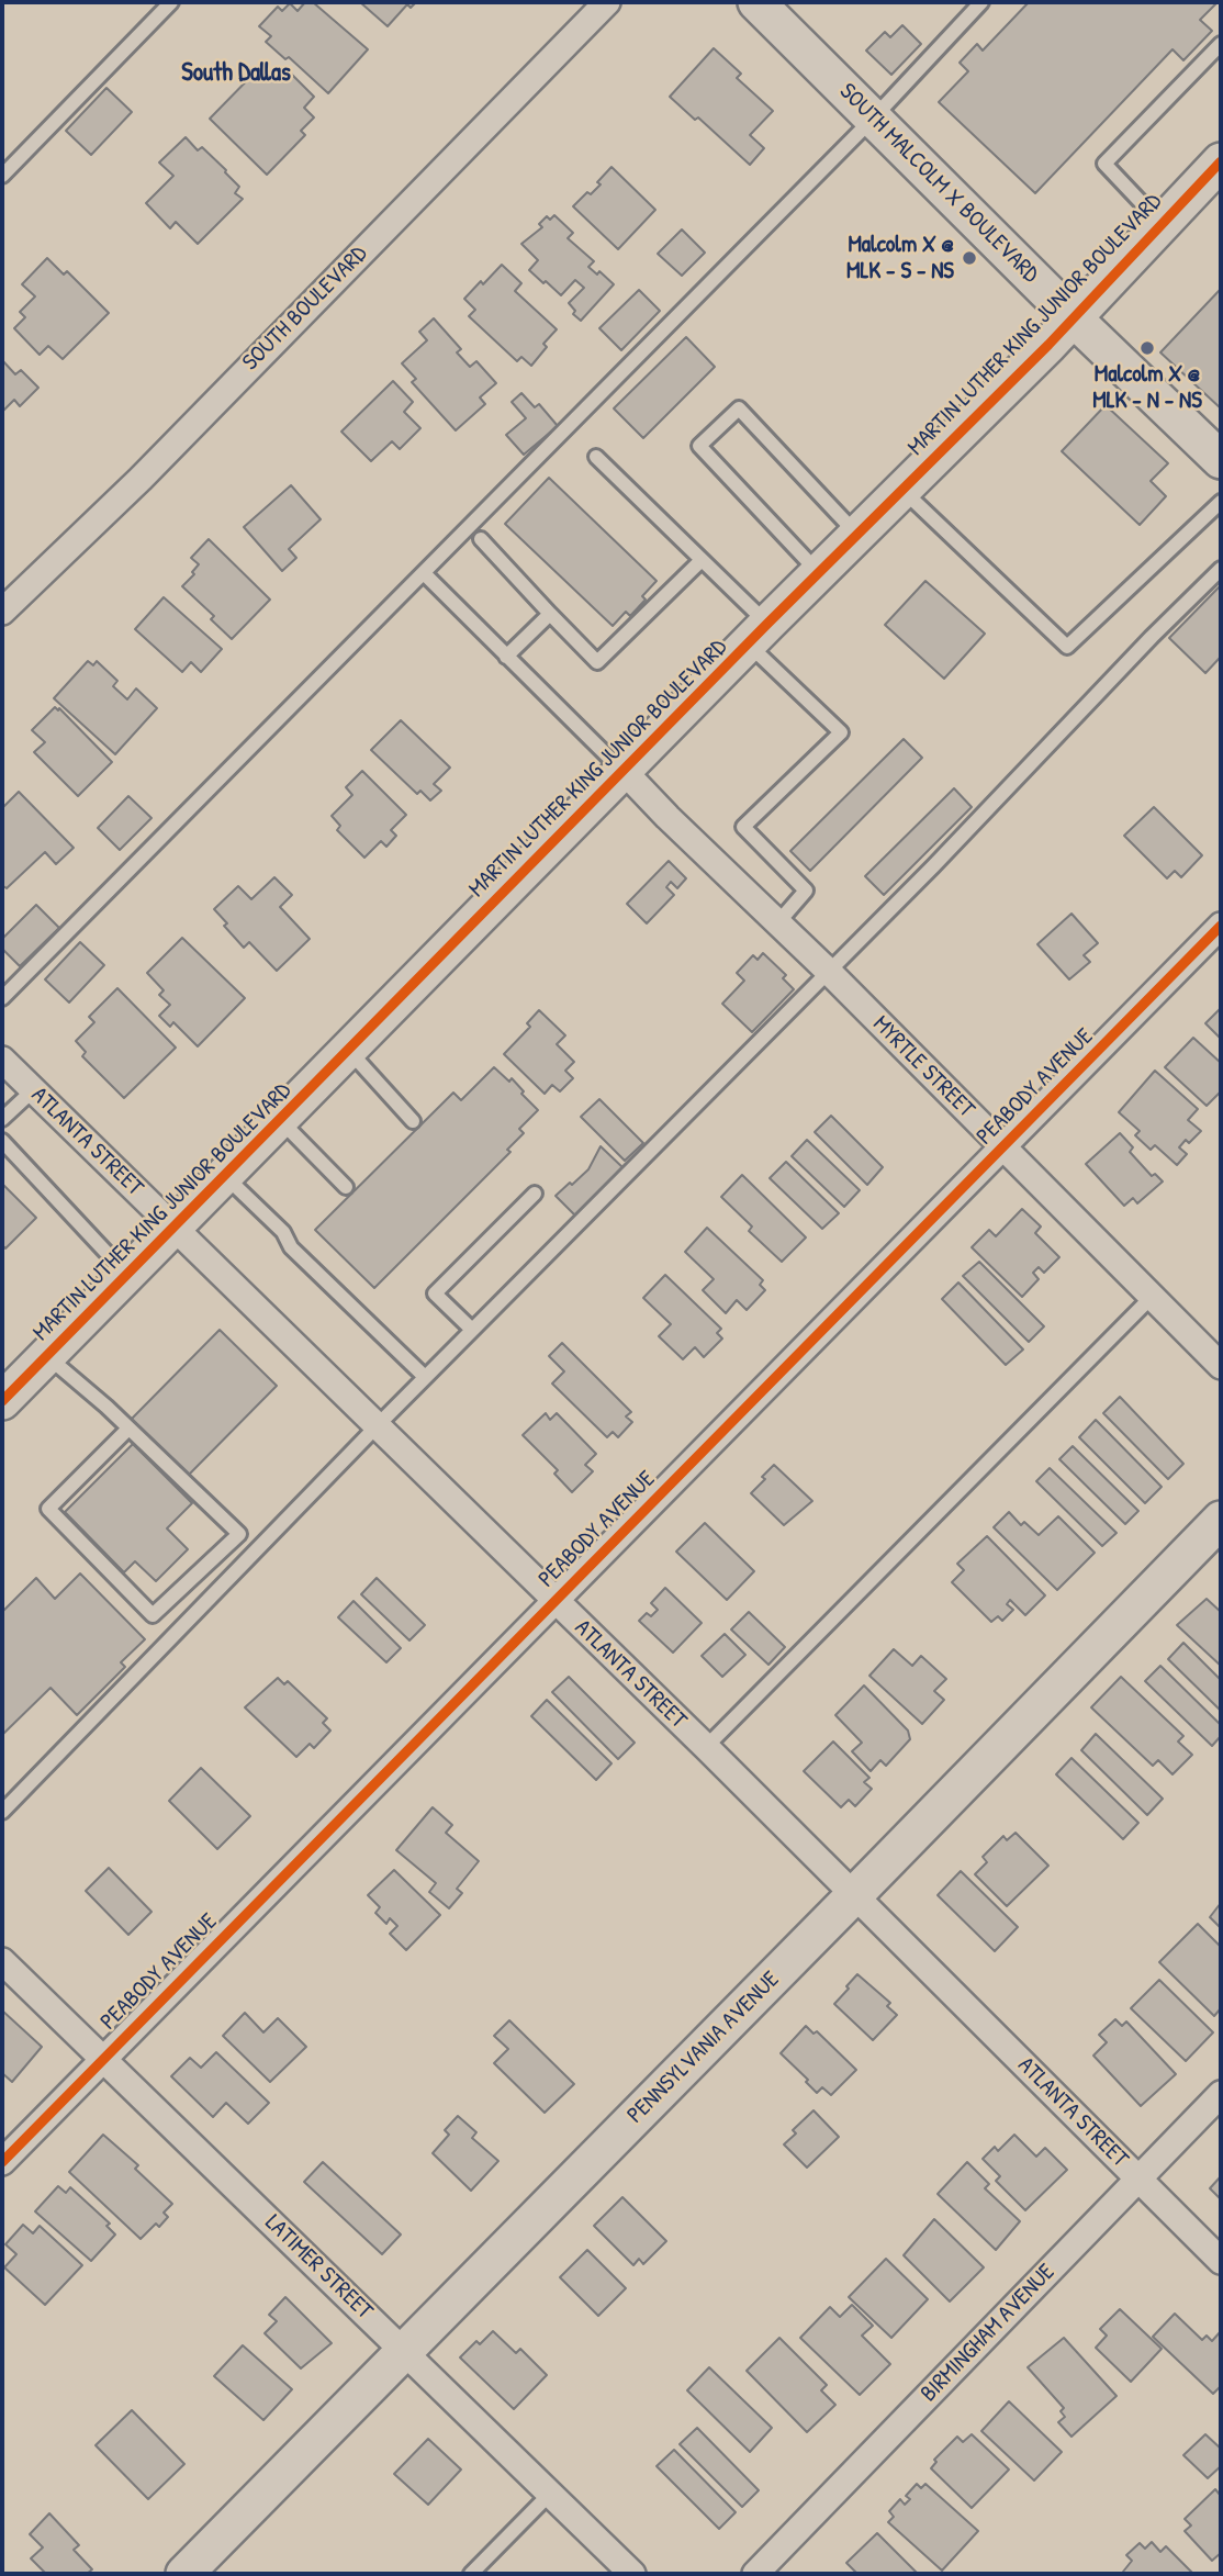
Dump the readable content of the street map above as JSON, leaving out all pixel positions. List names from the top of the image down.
{
  "streets": {
    "street": [
      "SOUTH MALCOLM X BOULEVARD",
      "SOUTH BOULEVARD",
      "MARTIN LUTHER KING JUNIOR BOULEVARD",
      "MYRTLE STREET",
      "PEABODY AVENUE",
      "ATLANTA STREET",
      "PENNSYLVANIA AVENUE",
      "LATIMER STREET",
      "BIRMINGHAM AVENUE"
    ]
  },
  "crossings": [
    ["SOUTH MALCOLM X BOULEVARD", "MARTIN LUTHER KING JUNIOR BOULEVARD"],
    ["MARTIN LUTHER KING JUNIOR BOULEVARD", "MYRTLE STREET"],
    ["MARTIN LUTHER KING JUNIOR BOULEVARD", "ATLANTA STREET"],
    ["MYRTLE STREET", "PEABODY AVENUE"],
    ["PEABODY AVENUE", "ATLANTA STREET"],
    ["PEABODY AVENUE", "LATIMER STREET"],
    ["ATLANTA STREET", "PENNSYLVANIA AVENUE"],
    ["ATLANTA STREET", "BIRMINGHAM AVENUE"],
    ["PENNSYLVANIA AVENUE", "LATIMER STREET"]
  ],
  "districts": ["South Dallas"],
  "places": ["Malcolm X @ MLK - S - NS", "Malcolm X @ MLK - N - NS"]
}
